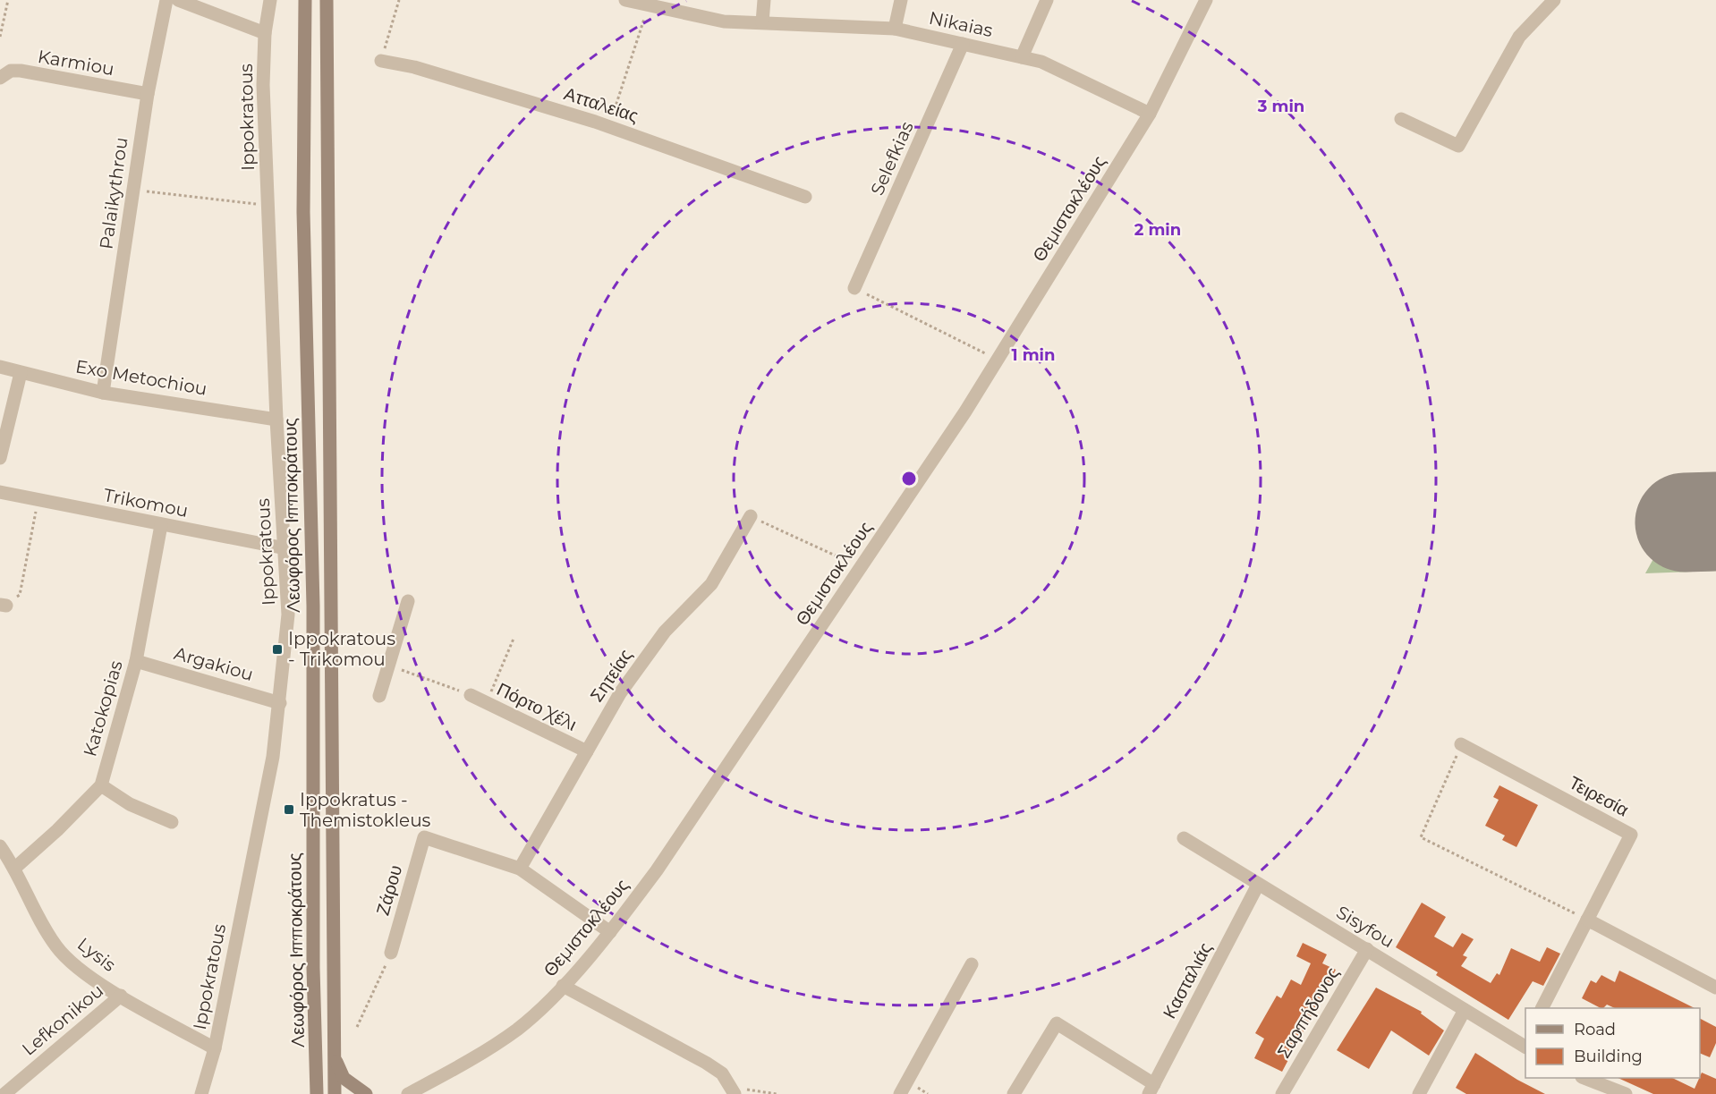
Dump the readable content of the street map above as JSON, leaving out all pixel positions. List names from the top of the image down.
{
  "streets": {
    "main road": ["Λεωφόρος Ιπποκράτους"],
    "street": [
      "Nikaias",
      "Karmiou",
      "Ατταλείας",
      "Ippokratous",
      "Selefkias",
      "Palaikythrou",
      "Θεμιστοκλέους",
      "Exo Metochiou",
      "Trikomou",
      "Argakiou",
      "Σητείας",
      "Πόρτο Χέλι",
      "Katokopias",
      "Τειρεσία",
      "Ζάρου",
      "Sisyfou",
      "Lysis",
      "Κασταλιάς",
      "Σαρπήδονος",
      "Lefkonikou"
    ]
  },
  "crossings": [
    ["Nikaias", "Selefkias"],
    ["Nikaias", "Θεμιστοκλέους"],
    ["Karmiou", "Palaikythrou"],
    ["Ippokratous", "Exo Metochiou"],
    ["Ippokratous", "Trikomou"],
    ["Ippokratous", "Argakiou"],
    ["Ippokratous", "Lysis"],
    ["Palaikythrou", "Exo Metochiou"],
    ["Trikomou", "Katokopias"],
    ["Argakiou", "Katokopias"],
    ["Σητείας", "Πόρτο Χέλι"],
    ["Σητείας", "Ζάρου"],
    ["Katokopias", "Lysis"],
    ["Sisyfou", "Κασταλιάς"],
    ["Sisyfou", "Σαρπήδονος"],
    ["Lysis", "Lefkonikou"]
  ],
  "places": {
    "transit": ["Ippokratous - Trikomou", "Ippokratus - Themistokleus"]
  },
  "legend": ["Road", "Building"],
  "rings": ["3 min", "2 min", "1 min"]
}
